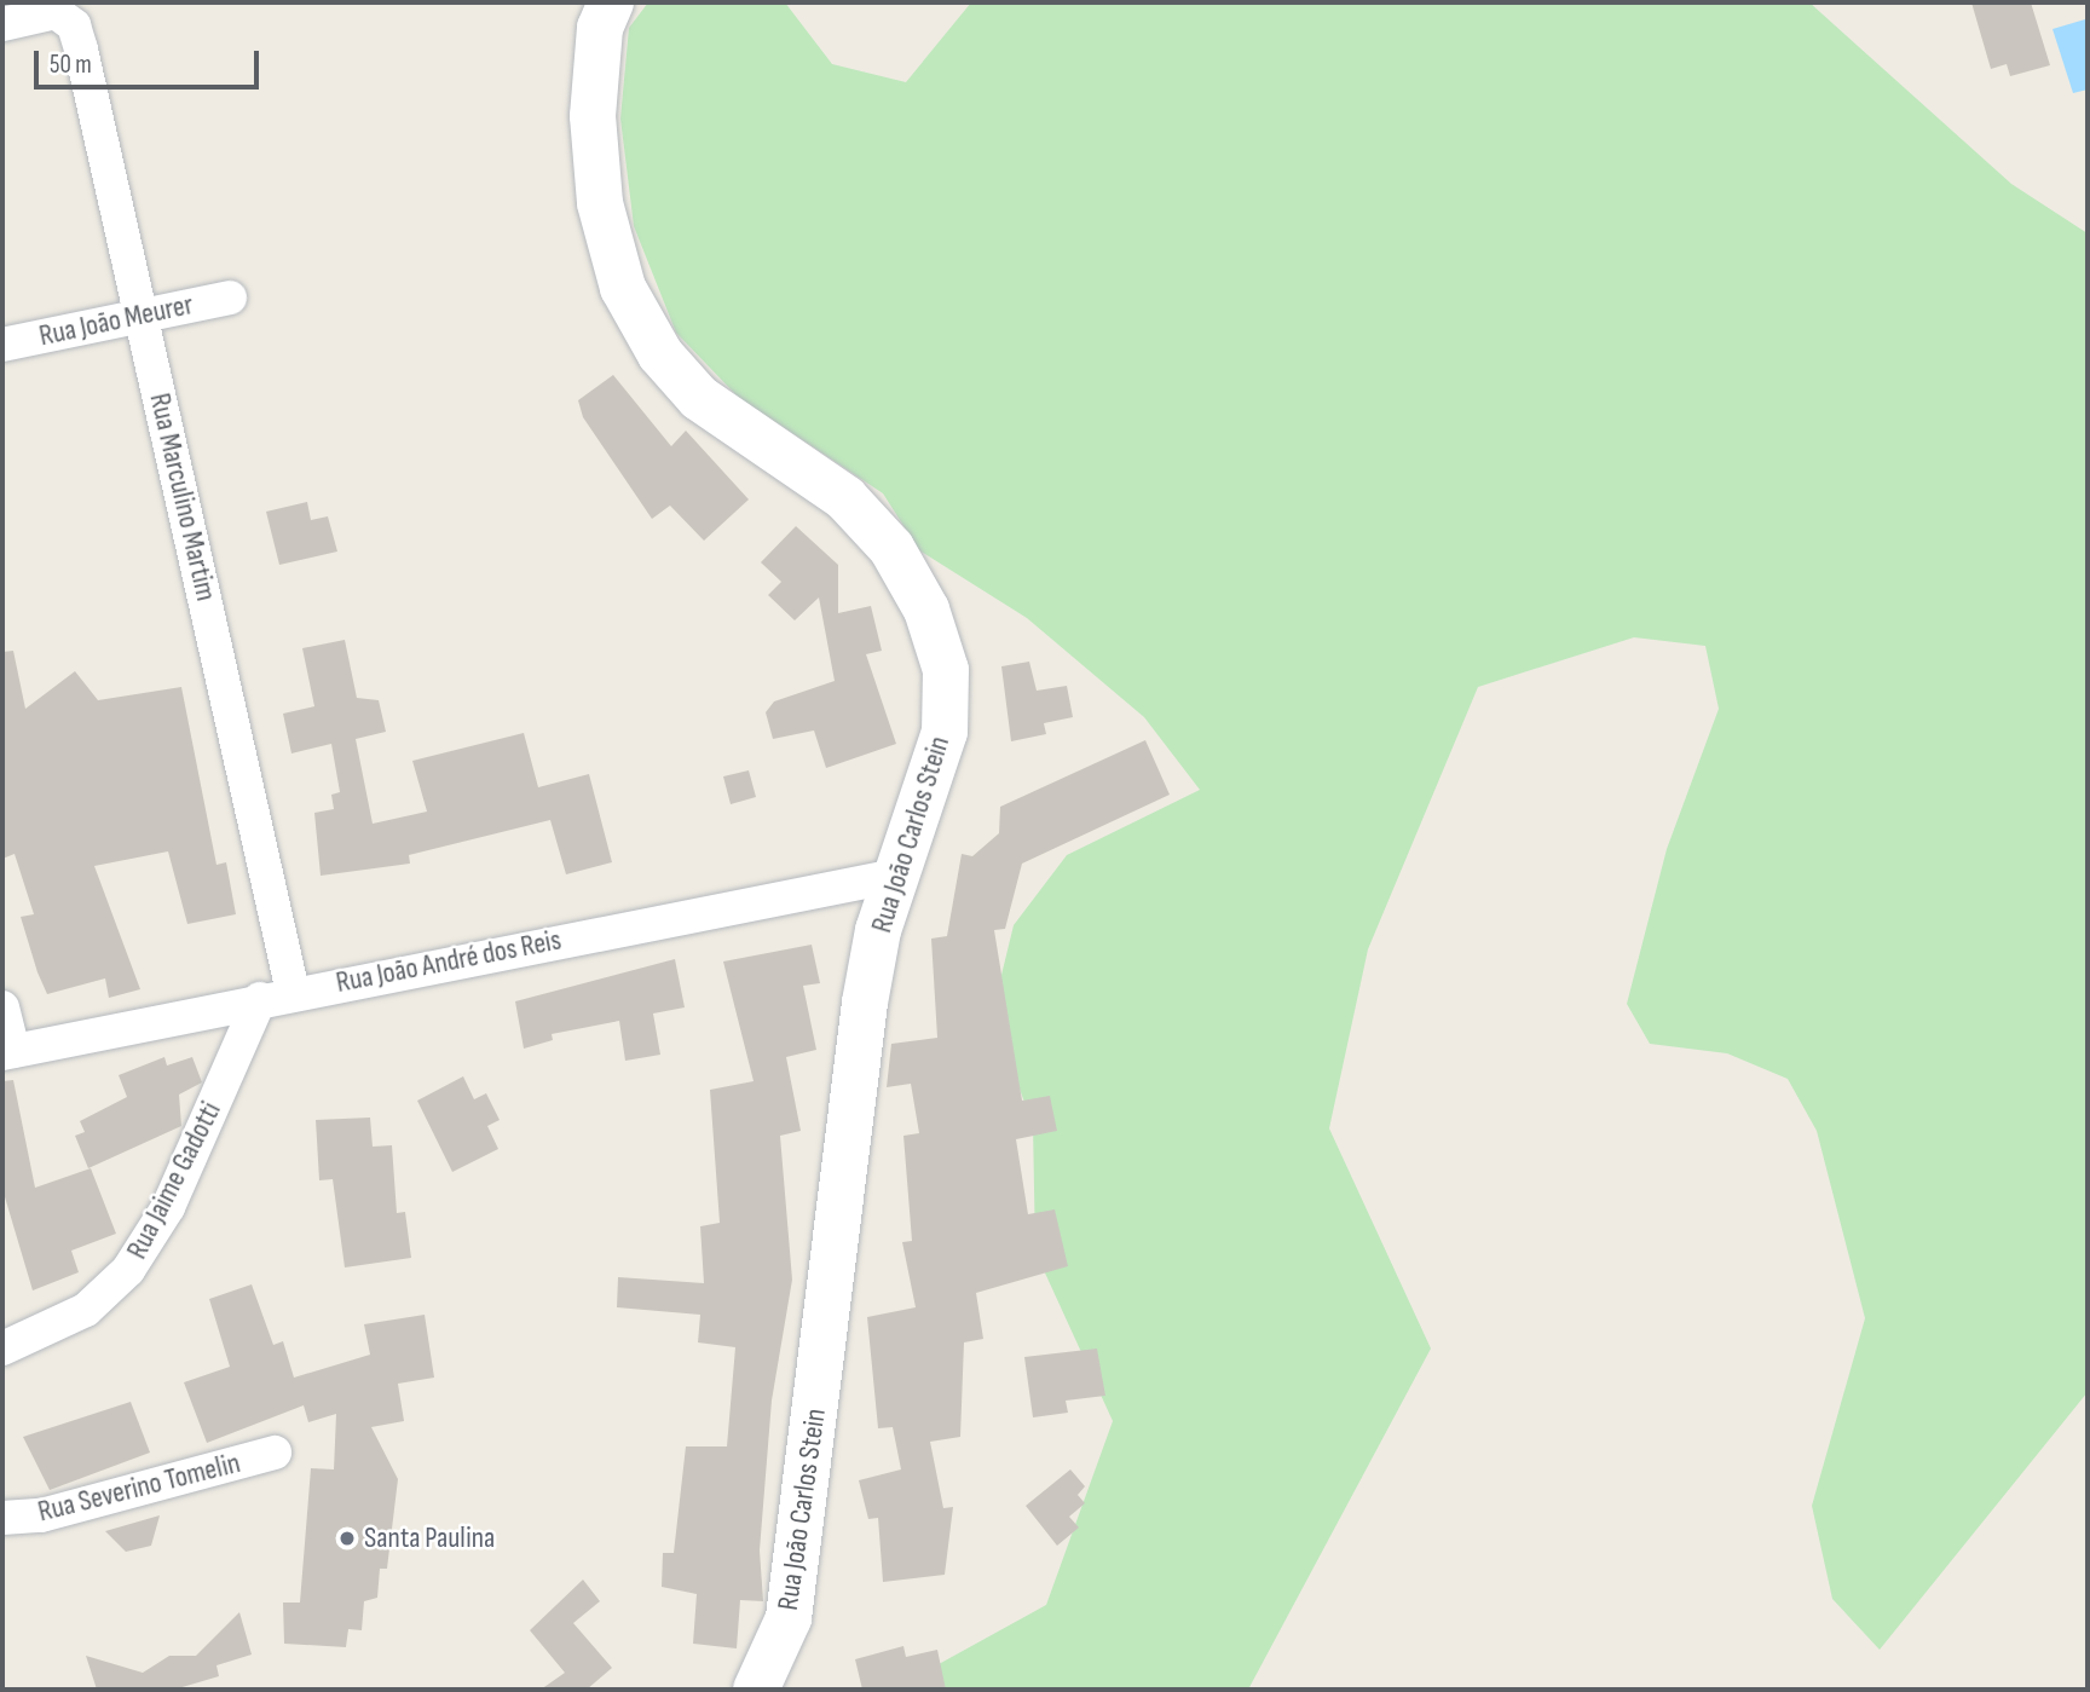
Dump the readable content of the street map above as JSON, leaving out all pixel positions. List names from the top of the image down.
{
  "streets": {
    "street": [
      "Rua João Meurer",
      "Rua Marculino Martim",
      "Rua João Carlos Stein",
      "Rua João André dos Reis",
      "Rua Jaime Gadotti",
      "Rua Severino Tomelin"
    ]
  },
  "crossings": [
    ["Rua João Meurer", "Rua Marculino Martim"],
    ["Rua Marculino Martim", "Rua João André dos Reis"],
    ["Rua Marculino Martim", "Rua Jaime Gadotti"],
    ["Rua João Carlos Stein", "Rua João André dos Reis"],
    ["Rua João André dos Reis", "Rua Jaime Gadotti"]
  ],
  "places": ["Santa Paulina"],
  "scale_bar": "50 m"
}
